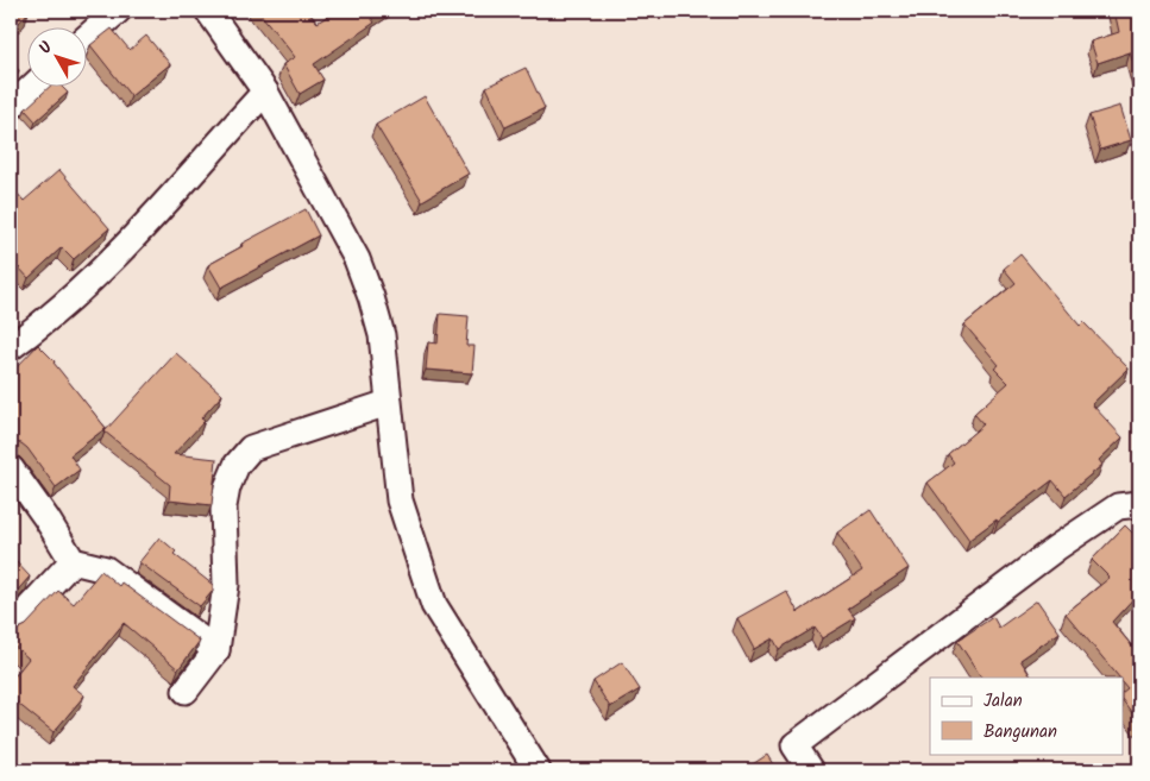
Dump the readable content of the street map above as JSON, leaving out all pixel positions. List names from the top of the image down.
{
  "legend": ["Jalan", "Bangunan"],
  "north": "top left"
}
